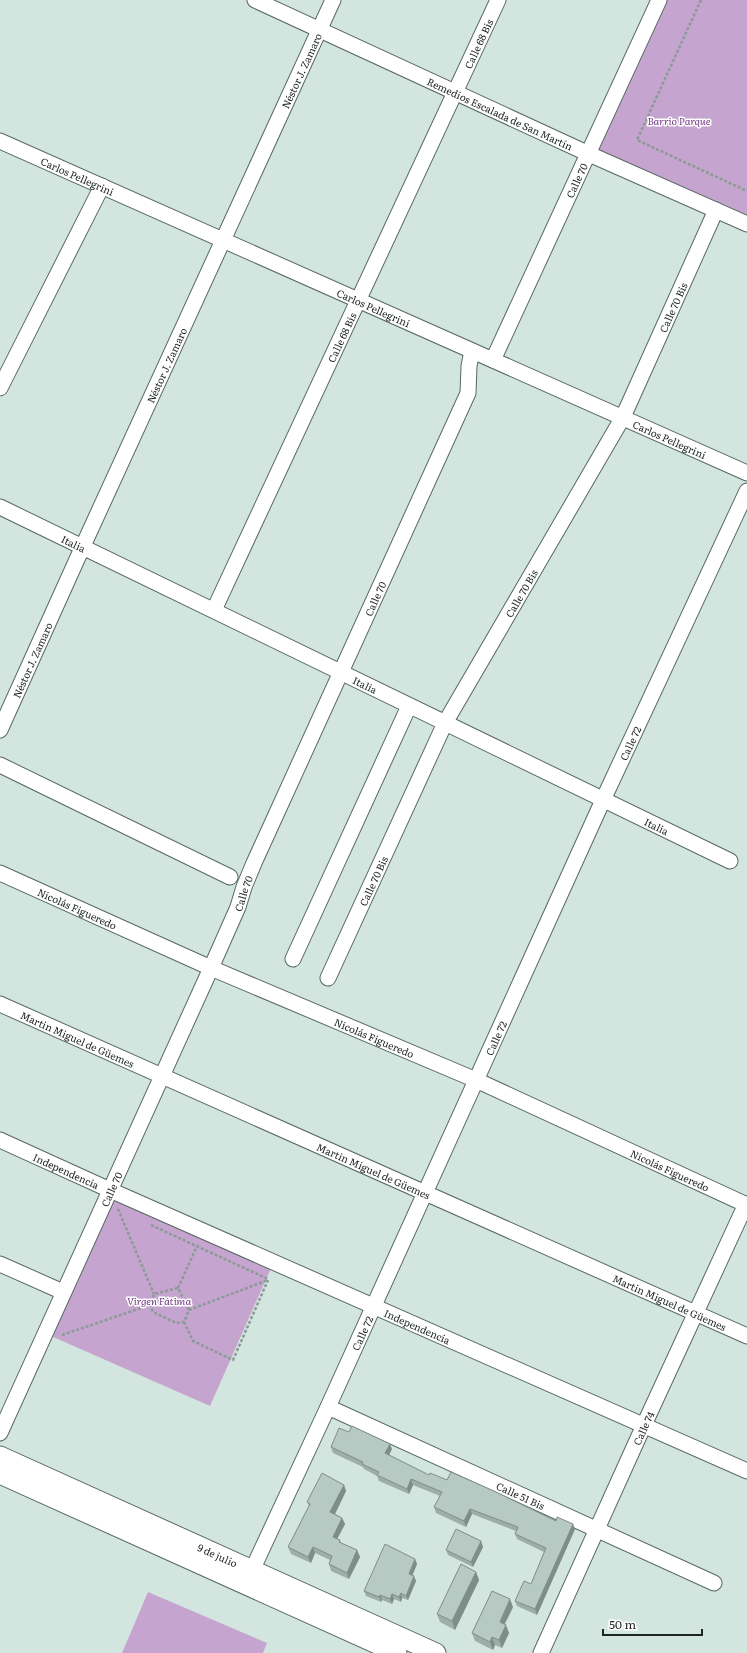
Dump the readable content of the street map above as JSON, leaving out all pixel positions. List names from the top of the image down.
{
  "streets": {
    "main road": ["9 de julio"],
    "street": [
      "Calle 68 Bis",
      "Néstor J. Zamaro",
      "Remedios Escalada de San Martín",
      "Carlos Pellegrini",
      "Calle 70",
      "Calle 70 Bis",
      "Italia",
      "Calle 72",
      "Nicolás Figueredo",
      "Martin Miguel de Güemes",
      "Independencia",
      "Calle 74",
      "Calle 51 Bis"
    ]
  },
  "crossings": [
    ["Calle 68 Bis", "Remedios Escalada de San Martín"],
    ["Calle 68 Bis", "Carlos Pellegrini"],
    ["Calle 68 Bis", "Italia"],
    ["Néstor J. Zamaro", "Remedios Escalada de San Martín"],
    ["Néstor J. Zamaro", "Carlos Pellegrini"],
    ["Néstor J. Zamaro", "Italia"],
    ["Remedios Escalada de San Martín", "Calle 70"],
    ["Remedios Escalada de San Martín", "Calle 70 Bis"],
    ["Carlos Pellegrini", "Calle 70"],
    ["Carlos Pellegrini", "Calle 70 Bis"],
    ["Calle 70", "Italia"],
    ["Calle 70", "Nicolás Figueredo"],
    ["Calle 70", "Martin Miguel de Güemes"],
    ["Calle 70", "Independencia"],
    ["Calle 70 Bis", "Italia"],
    ["Italia", "Calle 72"],
    ["Calle 72", "Nicolás Figueredo"],
    ["Calle 72", "Martin Miguel de Güemes"],
    ["Calle 72", "Independencia"],
    ["Calle 72", "Calle 51 Bis"],
    ["Calle 72", "9 de julio"],
    ["Nicolás Figueredo", "Calle 74"],
    ["Martin Miguel de Güemes", "Calle 74"],
    ["Independencia", "Calle 74"],
    ["Calle 74", "Calle 51 Bis"]
  ],
  "parks": ["Barrio Parque", "Virgen Fátima"],
  "scale_bar": "50 m"
}
